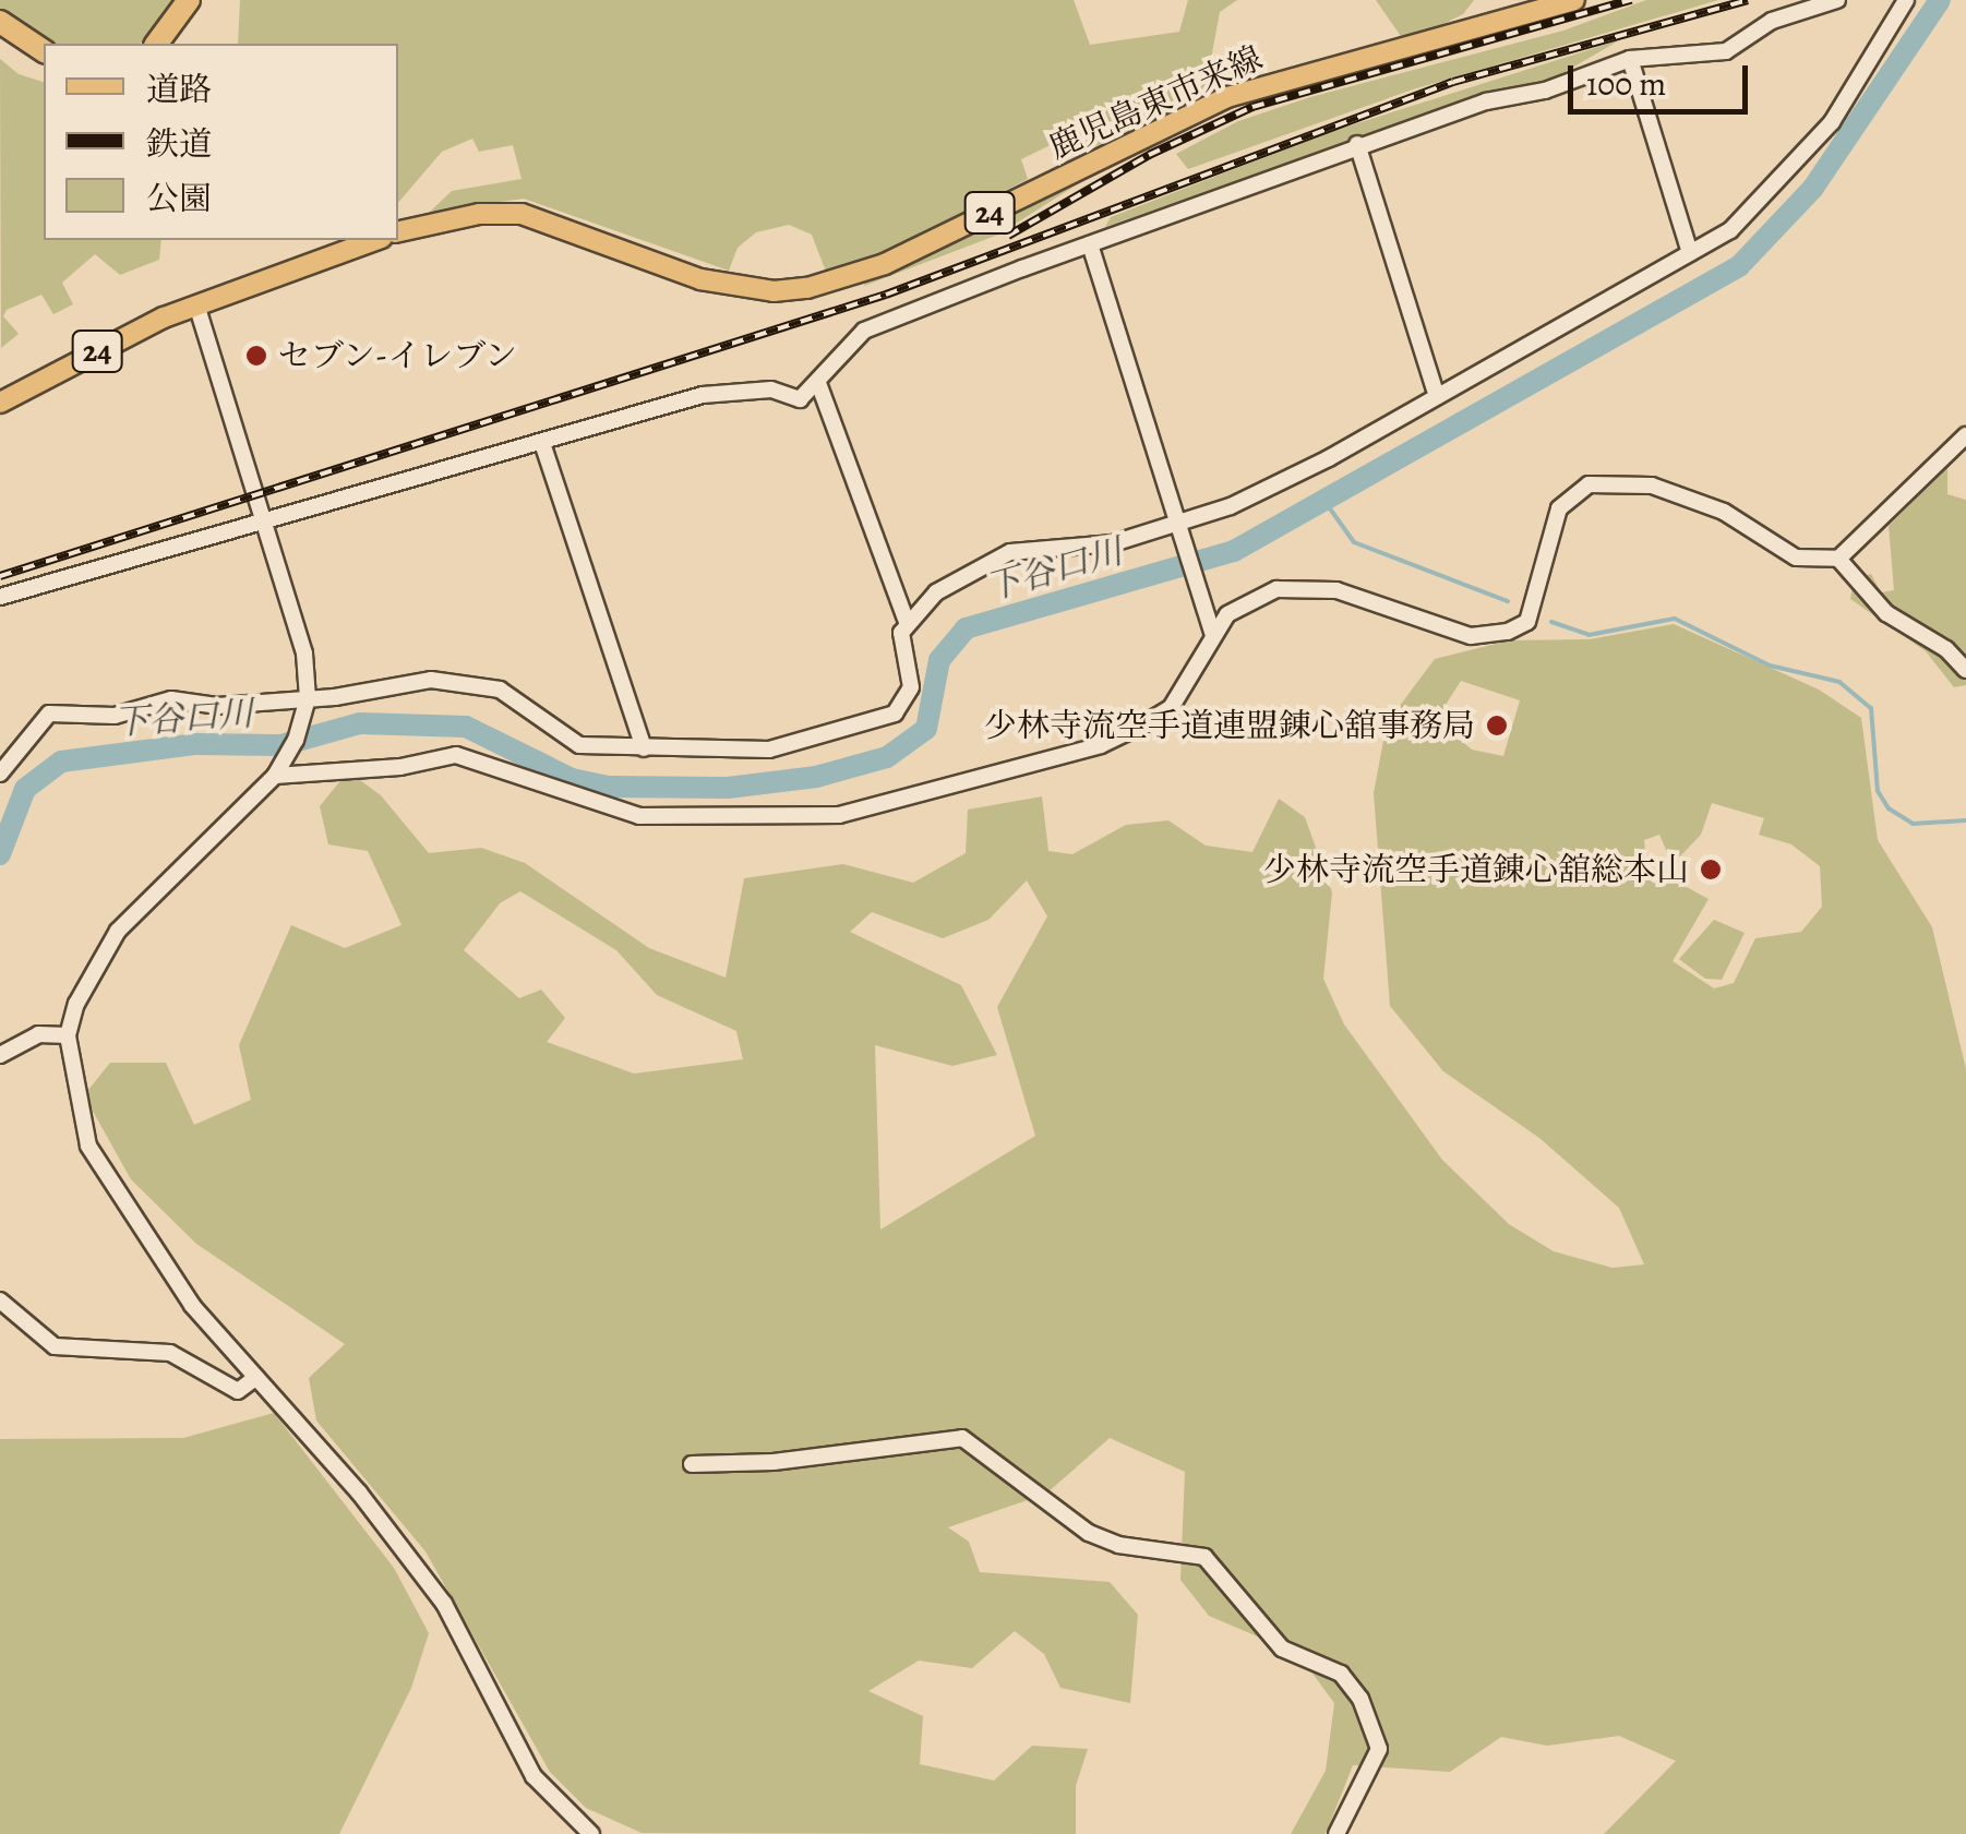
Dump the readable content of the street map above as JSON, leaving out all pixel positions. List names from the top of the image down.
{
  "streets": {
    "main road": ["鹿児島東市来線", "24"]
  },
  "water": ["下谷口川"],
  "places": ["セブン-イレブン", "少林寺流空手道連盟錬心舘事務局", "少林寺流空手道錬心舘総本山"],
  "legend": ["道路", "鉄道", "公園"],
  "scale_bar": "100 m"
}
